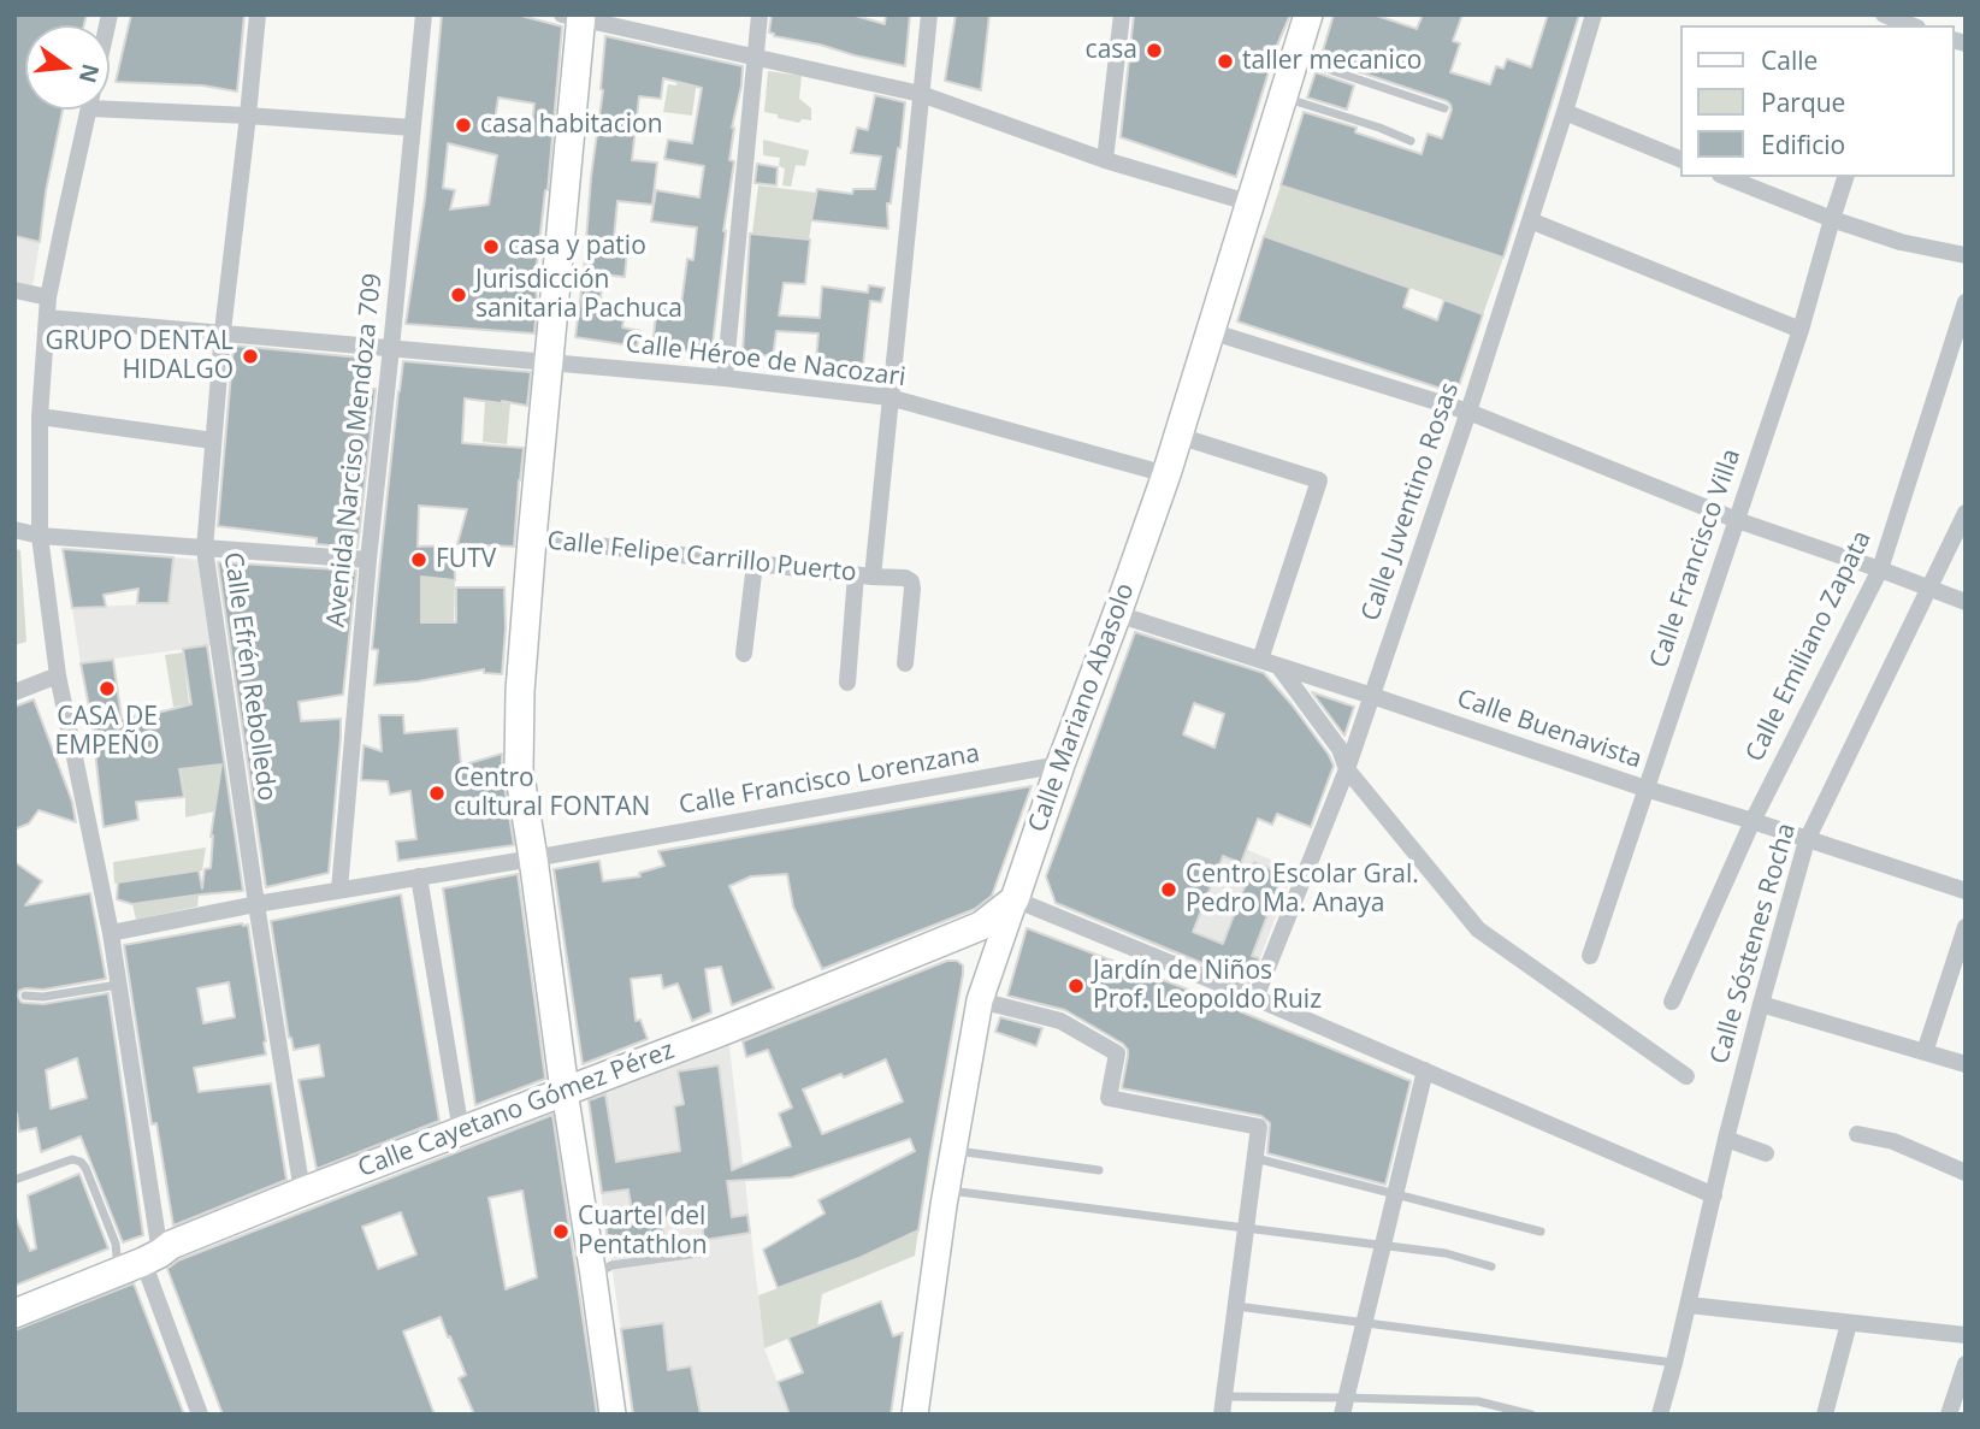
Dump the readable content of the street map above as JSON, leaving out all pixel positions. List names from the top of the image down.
{
  "streets": {
    "main road": ["Calle Felipe Carrillo Puerto", "Calle Mariano Abasolo", "Calle Cayetano Gómez Pérez"],
    "street": [
      "Calle Héroe de Nacozari",
      "Avenida Narciso Mendoza 709",
      "Calle Juventino Rosas",
      "Calle Francisco Villa",
      "Calle Emiliano Zapata",
      "Calle Efrén Rebolledo",
      "Calle Buenavista",
      "Calle Francisco Lorenzana",
      "Calle Sóstenes Rocha"
    ]
  },
  "crossings": [
    ["Calle Héroe de Nacozari", "Avenida Narciso Mendoza 709"],
    ["Calle Héroe de Nacozari", "Calle Felipe Carrillo Puerto"],
    ["Calle Héroe de Nacozari", "Calle Efrén Rebolledo"],
    ["Calle Héroe de Nacozari", "Calle Mariano Abasolo"],
    ["Avenida Narciso Mendoza 709", "Calle Francisco Lorenzana"],
    ["Calle Juventino Rosas", "Calle Buenavista"],
    ["Calle Felipe Carrillo Puerto", "Calle Francisco Lorenzana"],
    ["Calle Felipe Carrillo Puerto", "Calle Cayetano Gómez Pérez"],
    ["Calle Francisco Villa", "Calle Buenavista"],
    ["Calle Emiliano Zapata", "Calle Buenavista"],
    ["Calle Efrén Rebolledo", "Calle Francisco Lorenzana"],
    ["Calle Efrén Rebolledo", "Calle Cayetano Gómez Pérez"],
    ["Calle Mariano Abasolo", "Calle Buenavista"],
    ["Calle Mariano Abasolo", "Calle Francisco Lorenzana"],
    ["Calle Mariano Abasolo", "Calle Cayetano Gómez Pérez"],
    ["Calle Buenavista", "Calle Sóstenes Rocha"]
  ],
  "places": [
    "casa",
    "taller mecanico",
    "casa habitacion",
    "casa y patio",
    "Jurisdicción sanitaria Pachuca",
    "GRUPO DENTAL HIDALGO",
    "FUTV",
    "CASA DE EMPEÑO",
    "Centro cultural FONTAN",
    "Centro Escolar Gral. Pedro Ma. Anaya",
    "Jardín de Niños Prof. Leopoldo Ruiz",
    "Cuartel del Pentathlon"
  ],
  "legend": ["Calle", "Parque", "Edificio"],
  "north": "right"
}
